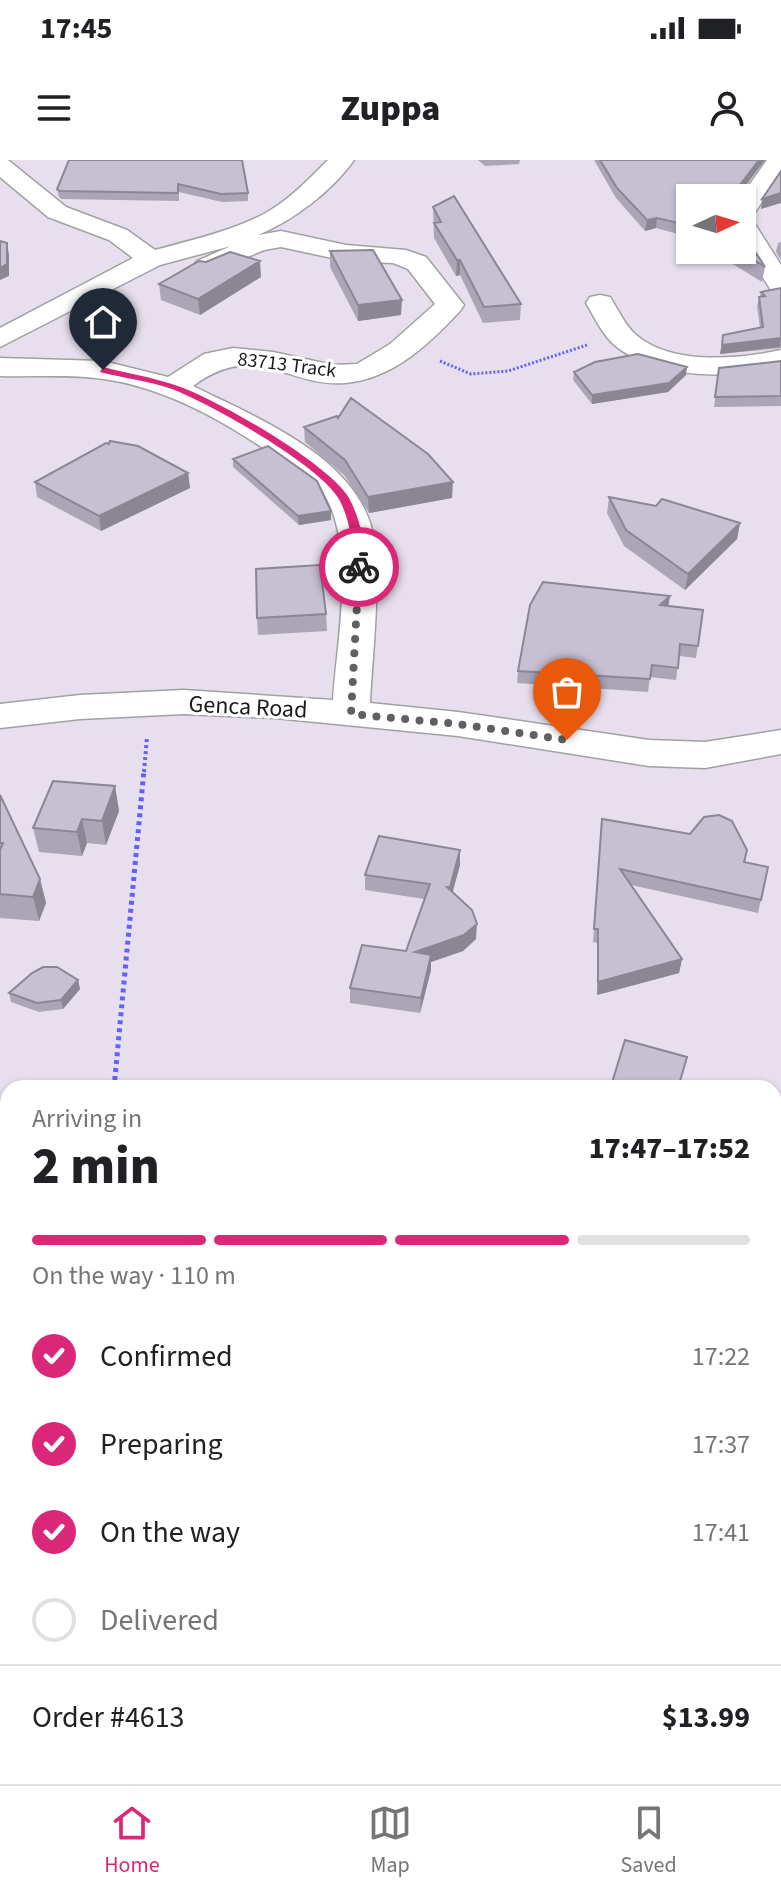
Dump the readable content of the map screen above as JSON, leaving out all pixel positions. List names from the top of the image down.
{
  "streets": {
    "street": ["83713 Track", "Genca Road"]
  },
  "north": "right",
  "page": {
    "status": "17:45",
    "header": "Zuppa",
    "heading": ["2 min", "Arriving in", "17:47–17:52"],
    "panel": ["Order #4613", "$13.99"],
    "bar": "On the way · 110 m",
    "list": [
      ["Confirmed", "17:22"],
      ["Preparing", "17:37"],
      ["On the way", "17:41"],
      "Delivered"
    ],
    "tabs": ["Home", "Map", "Saved"]
  }
}
